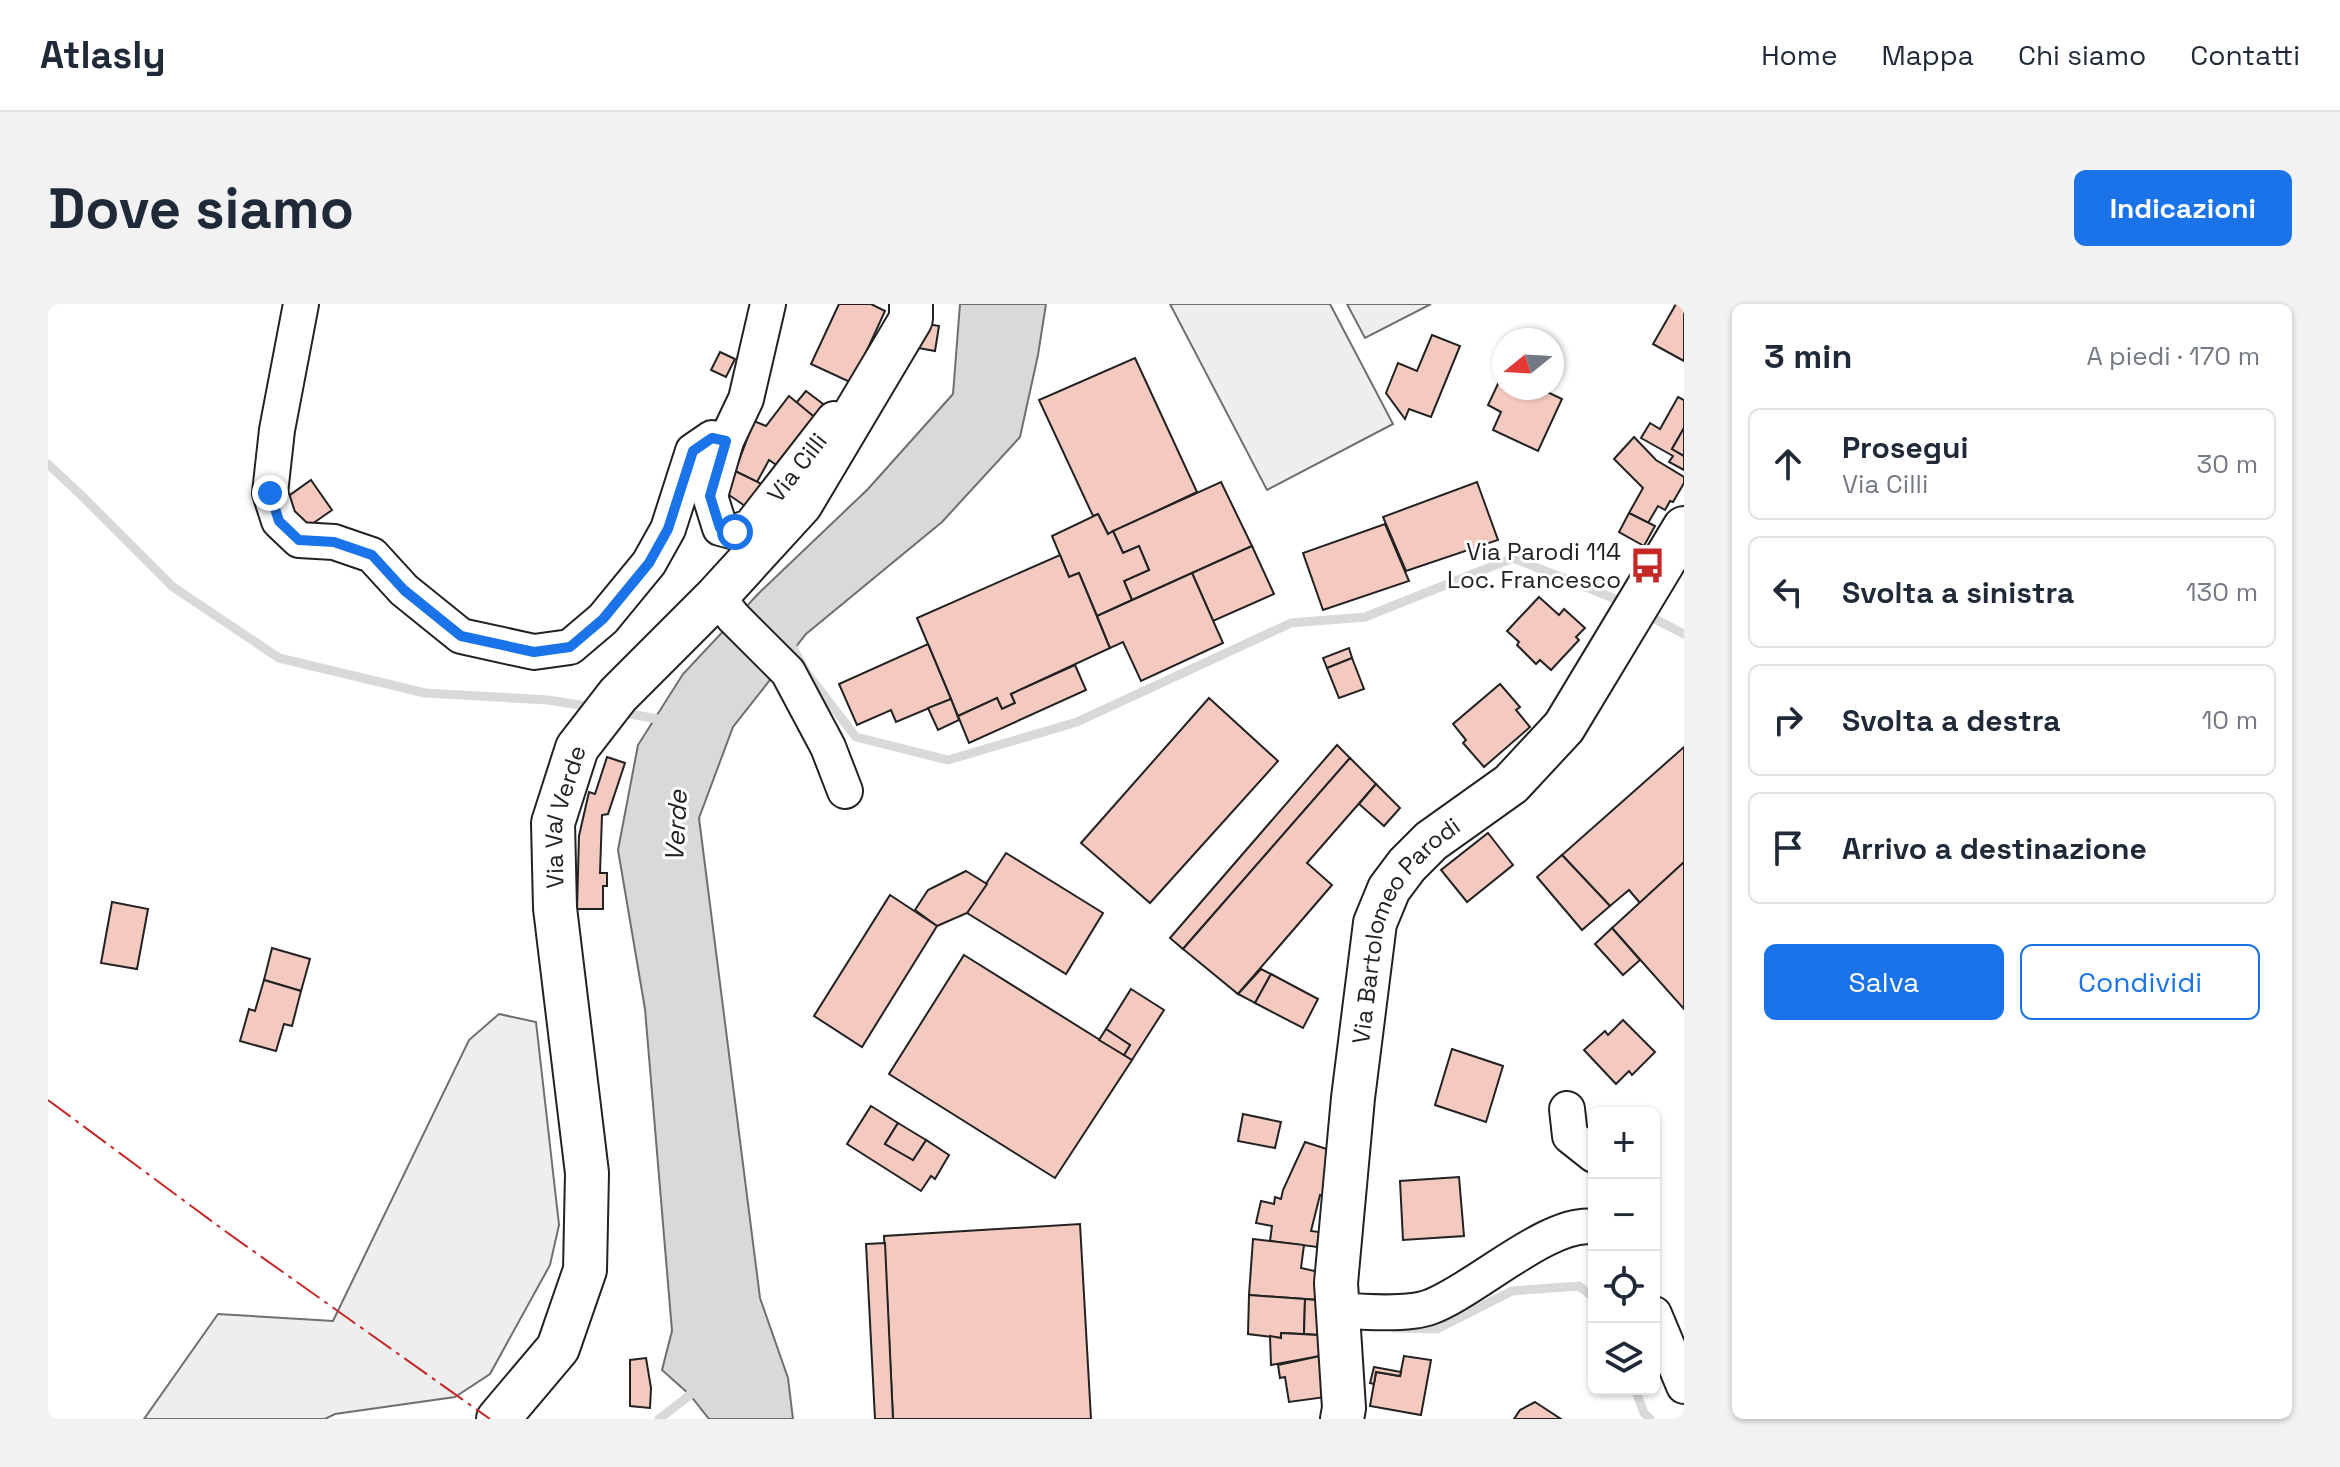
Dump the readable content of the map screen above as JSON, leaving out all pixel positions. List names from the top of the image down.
{
  "streets": {
    "main road": ["Via Val Verde", "Via Bartolomeo Parodi"],
    "street": ["Via Cilli"]
  },
  "crossings": [
    ["Via Cilli", "Via Val Verde"]
  ],
  "water": ["Verde"],
  "places": {
    "bus stop": ["Via Parodi 114 Loc. Francesco"]
  },
  "north": "left",
  "page": {
    "header": "Atlasly",
    "nav": [
      "Home",
      "Mappa",
      "Chi siamo",
      "Contatti"
    ],
    "buttons": [
      "Indicazioni",
      ["Salva", "Condividi"]
    ],
    "title": "Dove siamo",
    "heading": ["3 min", "A piedi · 170 m"],
    "list": [
      ["Prosegui", "Via Cilli", "30 m"],
      ["Svolta a sinistra", "130 m"],
      ["Svolta a destra", "10 m"],
      "Arrivo a destinazione"
    ],
    "map_buttons": ["+", "−"]
  }
}
